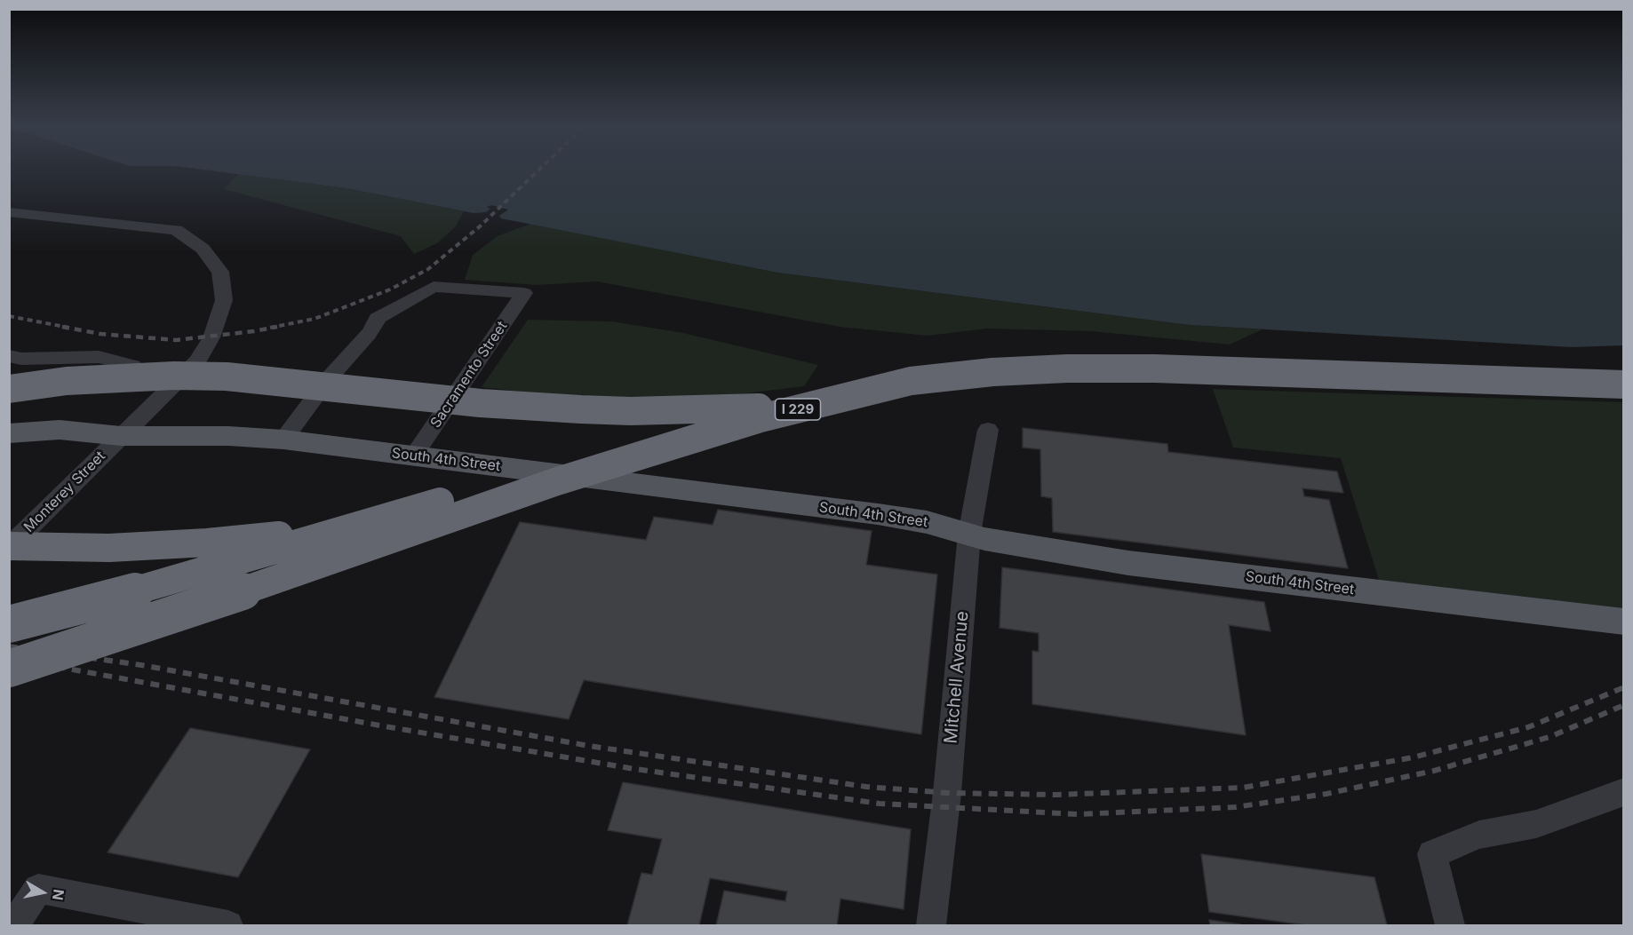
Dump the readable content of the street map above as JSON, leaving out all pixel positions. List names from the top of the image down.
{
  "streets": {
    "highway": ["I 229"],
    "main road": ["South 4th Street"],
    "street": ["Sacramento Street", "Monterey Street", "Mitchell Avenue"]
  },
  "crossings": [
    ["Sacramento Street", "South 4th Street"],
    ["South 4th Street", "Monterey Street"],
    ["South 4th Street", "Mitchell Avenue"]
  ],
  "north": "right"
}
